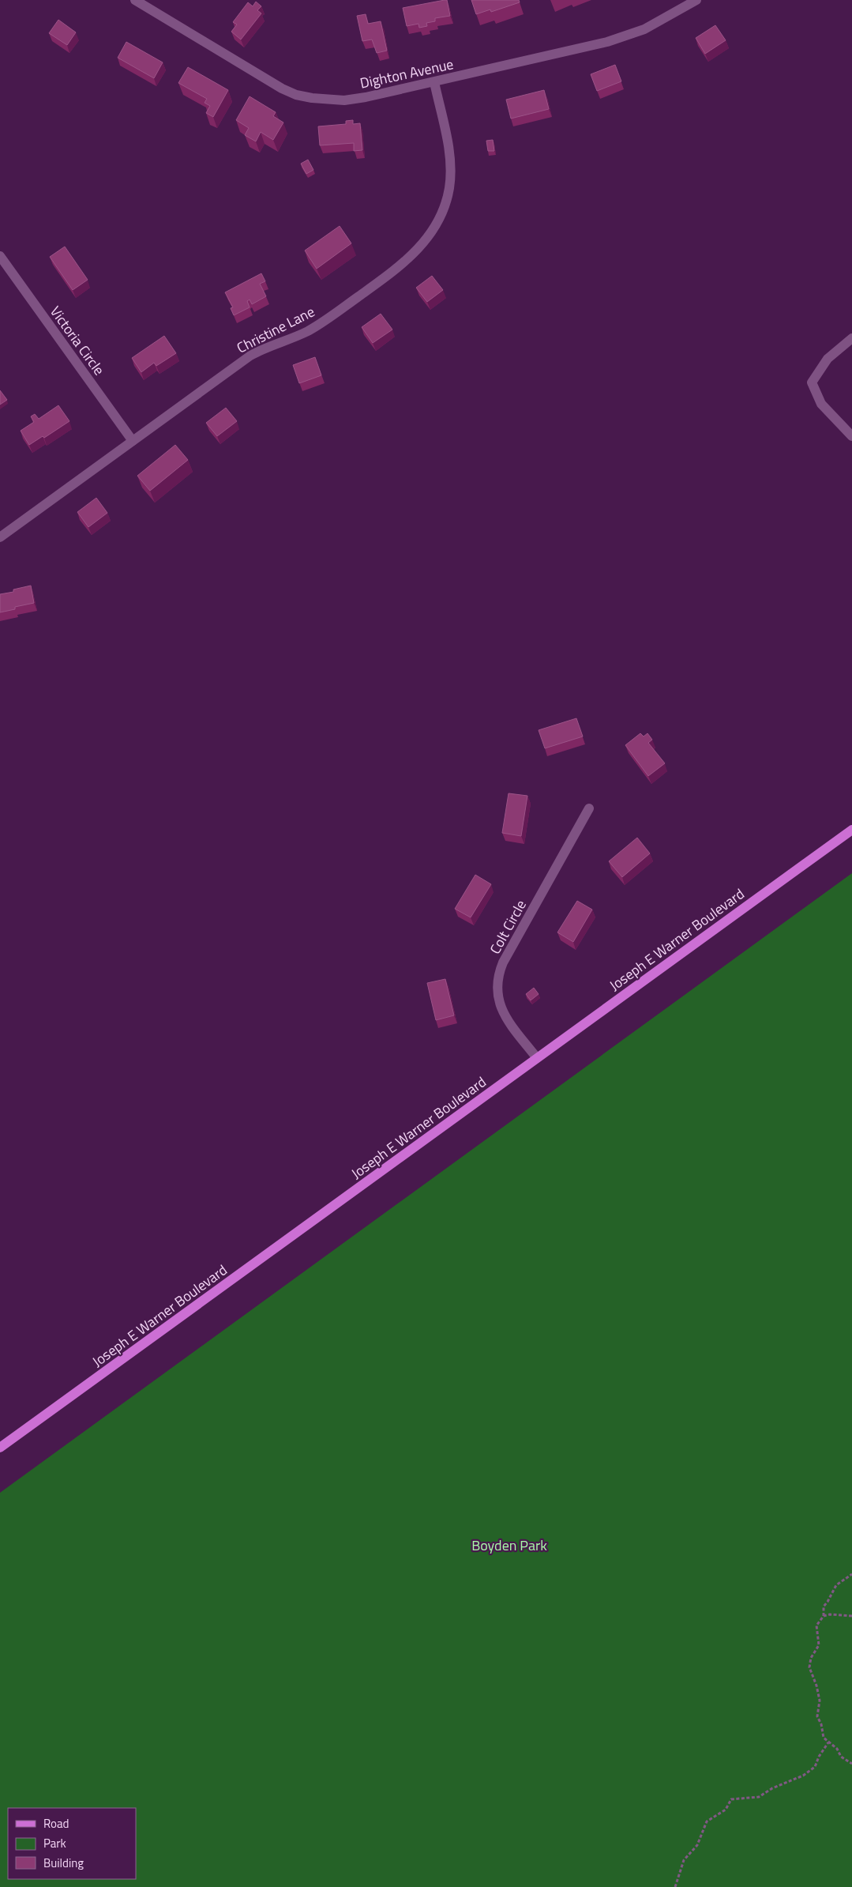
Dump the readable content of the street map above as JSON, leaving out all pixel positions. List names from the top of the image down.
{
  "streets": {
    "main road": ["Joseph E Warner Boulevard"],
    "street": [
      "Dighton Avenue",
      "Christine Lane",
      "Victoria Circle",
      "Colt Circle"
    ]
  },
  "crossings": [
    ["Dighton Avenue", "Christine Lane"],
    ["Christine Lane", "Victoria Circle"],
    ["Colt Circle", "Joseph E Warner Boulevard"]
  ],
  "parks": ["Boyden Park"],
  "legend": ["Road", "Park", "Building"]
}
